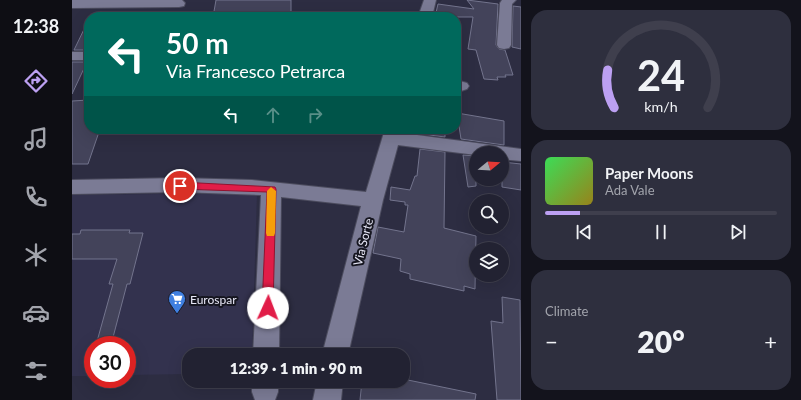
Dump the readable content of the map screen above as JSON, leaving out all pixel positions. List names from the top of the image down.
{
  "streets": {
    "street": ["Via Sorte"]
  },
  "places": {
    "supermarket": ["Eurospar"]
  },
  "north": "right",
  "page": {
    "tabs": "12:38",
    "turn": ["50 m", "Via Francesco Petrarca"],
    "song": ["Paper Moons", "Ada Vale"],
    "tile": "Climate",
    "heat": ["−", "20°", "+"],
    "limit": "30",
    "trip": "12:39 · 1 min · 90 m",
    "gauge": ["24", "km/h"]
  }
}
